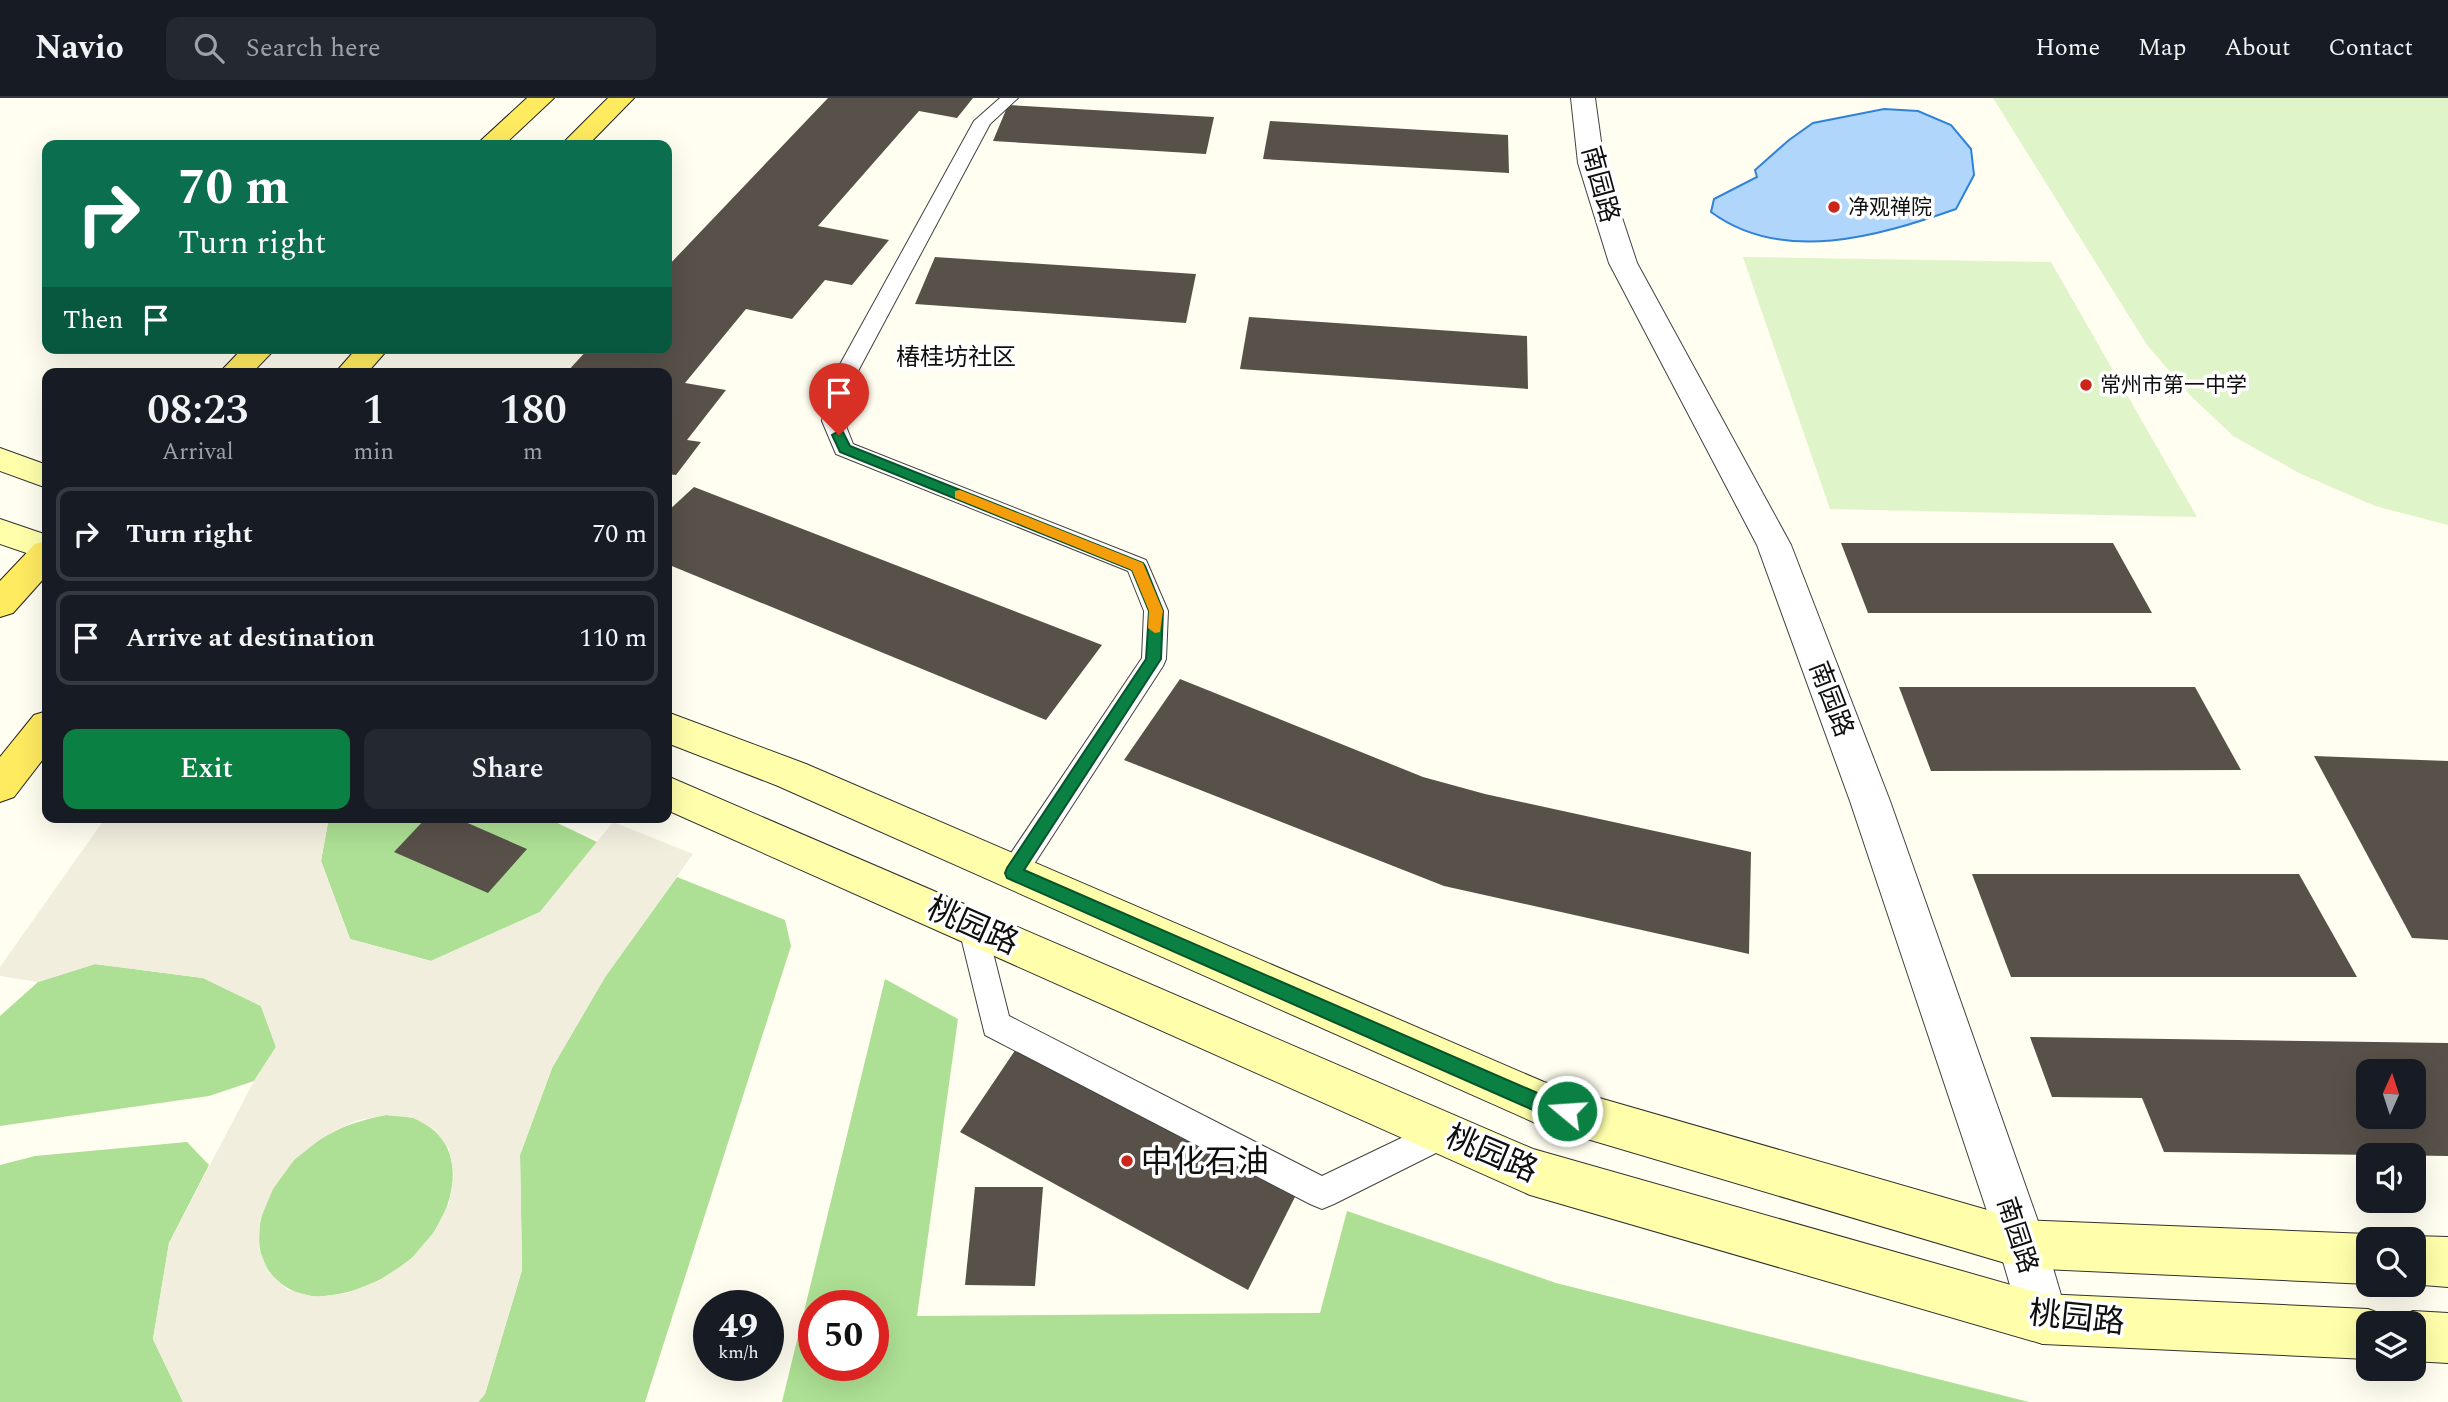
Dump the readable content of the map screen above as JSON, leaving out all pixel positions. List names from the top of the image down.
{
  "streets": {
    "main road": ["桃园路"],
    "street": ["南园路"]
  },
  "crossings": [
    ["南园路", "桃园路"]
  ],
  "districts": ["椿桂坊社区"],
  "places": ["净观禅院", "常州市第一中学", "中化石油"],
  "north": "top",
  "page": {
    "header": "Navio",
    "search": "Search here",
    "nav": [
      "Home",
      "Map",
      "About",
      "Contact"
    ],
    "turn": ["70 m", "Turn right"],
    "then": "Then",
    "eta": [
      "08:23",
      "Arrival",
      "1",
      "min",
      "180",
      "m"
    ],
    "list": [
      {
        "name": "Turn right",
        "value": "70 m"
      },
      {
        "name": "Arrive at destination",
        "value": "110 m"
      }
    ],
    "buttons": ["Exit", "Share"],
    "speed": "49 km/h",
    "limit": "50"
  }
}
